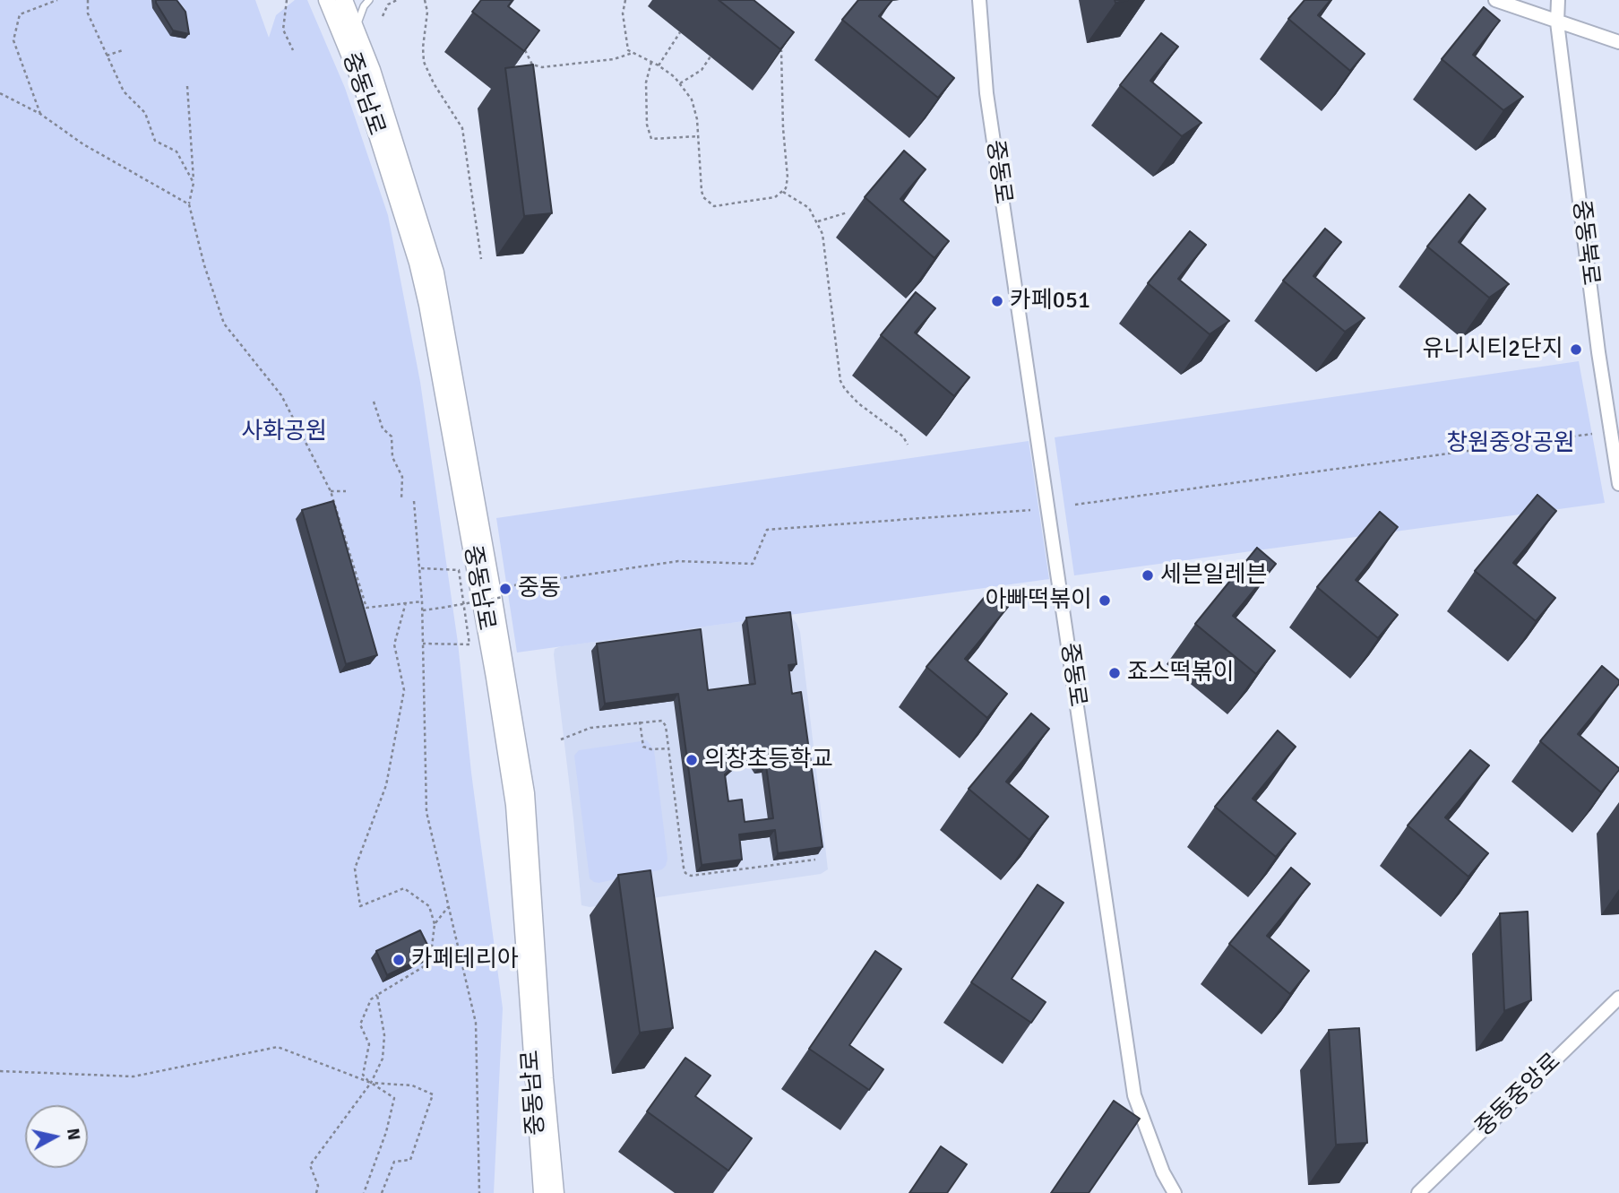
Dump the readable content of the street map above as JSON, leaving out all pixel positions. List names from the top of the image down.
{
  "streets": {
    "street": [
      "중동남로",
      "중동로",
      "중동북로",
      "중동중앙로"
    ]
  },
  "parks": ["사화공원", "창원중앙공원"],
  "places": [
    "카페051",
    "유니시티2단지",
    "세븐일레븐",
    "중동",
    "아빠떡볶이",
    "죠스떡볶이",
    "의창초등학교",
    "카페테리아"
  ],
  "north": "right"
}
